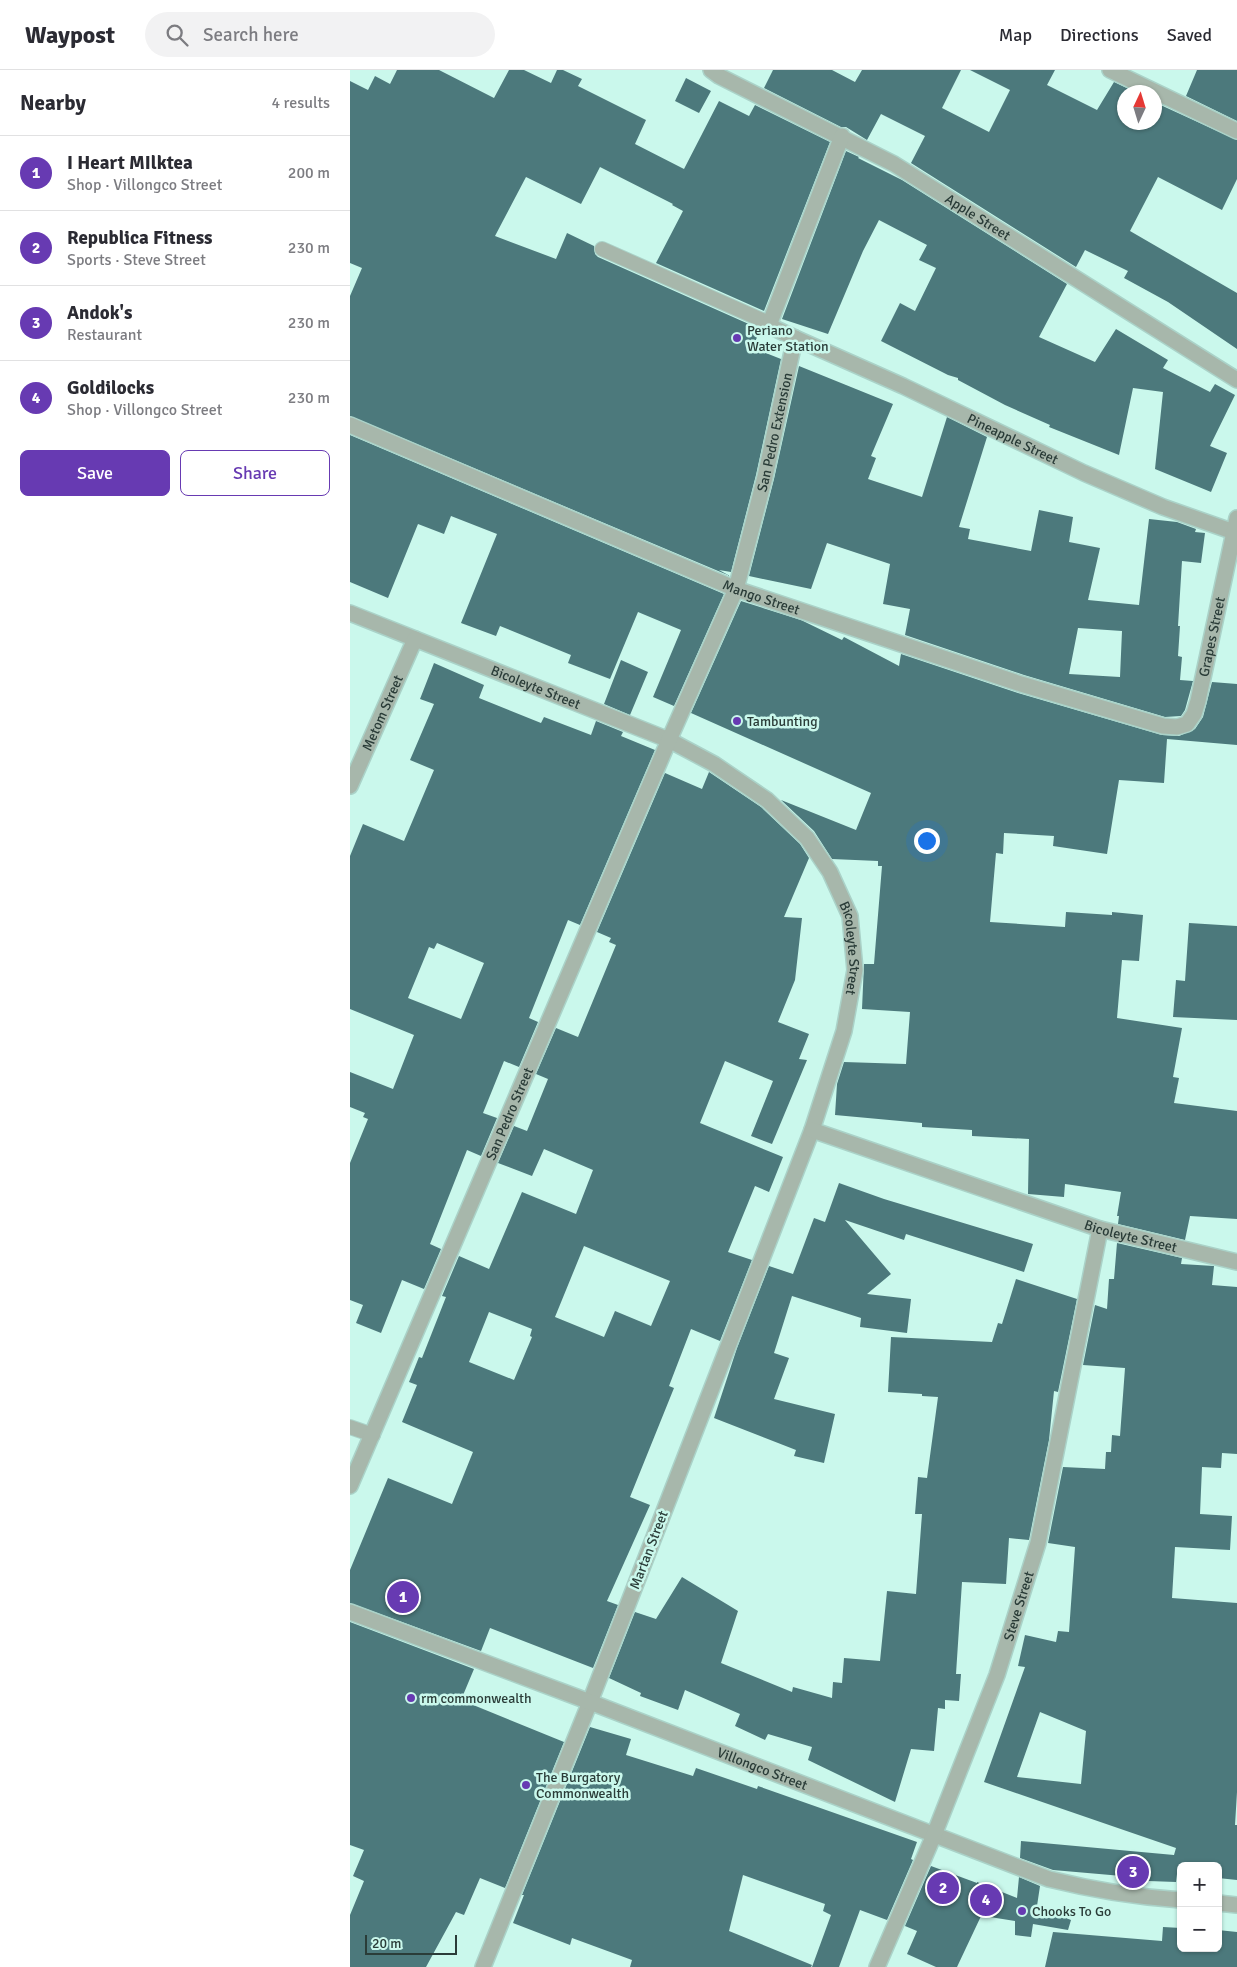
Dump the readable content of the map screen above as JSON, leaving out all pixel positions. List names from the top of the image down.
{
  "streets": {
    "street": [
      "Apple Street",
      "San Pedro Extension",
      "Pineapple Street",
      "Mango Street",
      "Grapes Street",
      "Bicoleyte Street",
      "Metom Street",
      "San Pedro Street",
      "Martan Street",
      "Steve Street",
      "Villongco Street"
    ]
  },
  "crossings": [
    ["San Pedro Extension", "Pineapple Street"],
    ["San Pedro Extension", "Mango Street"],
    ["San Pedro Extension", "Bicoleyte Street"],
    ["San Pedro Extension", "San Pedro Street"],
    ["Pineapple Street", "Grapes Street"],
    ["Mango Street", "Grapes Street"],
    ["Bicoleyte Street", "Metom Street"],
    ["Bicoleyte Street", "San Pedro Street"],
    ["Bicoleyte Street", "Martan Street"],
    ["Bicoleyte Street", "Steve Street"],
    ["Martan Street", "Villongco Street"],
    ["Steve Street", "Villongco Street"]
  ],
  "places": [
    "Periano Water Station",
    "Tambunting",
    "rm commonwealth",
    "The Burgatory Commonwealth",
    "Chooks To Go"
  ],
  "scale_bar": "20 m",
  "north": "top",
  "page": {
    "header": "Waypost",
    "search": "Search here",
    "nav": ["Map", "Directions", "Saved"],
    "heading": ["Nearby", "4 results"],
    "list": [
      {
        "mark": "1",
        "name": "I Heart MIlktea",
        "note": "Shop · Villongco Street",
        "value": "200 m"
      },
      {
        "mark": "2",
        "name": "Republica Fitness",
        "note": "Sports · Steve Street",
        "value": "230 m"
      },
      {
        "mark": "3",
        "name": "Andok's",
        "note": "Restaurant",
        "value": "230 m"
      },
      {
        "mark": "4",
        "name": "Goldilocks",
        "note": "Shop · Villongco Street",
        "value": "230 m"
      }
    ],
    "buttons": ["Save", "Share"],
    "pins": [
      "1",
      "3",
      "2",
      "4"
    ],
    "map_buttons": ["+", "−"],
    "scale": "20 m"
  }
}
